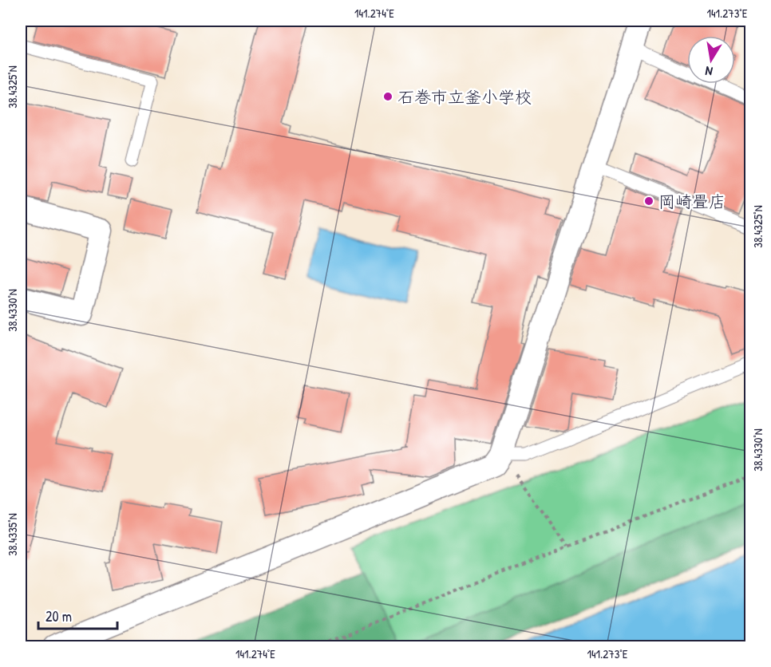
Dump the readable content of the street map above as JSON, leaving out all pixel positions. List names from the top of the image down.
{
  "places": ["石巻市立釜小学校", "岡崎畳店"],
  "scale_bar": "20 m",
  "north": "bottom",
  "coordinates": [
    "141.274°E",
    "141.273°E",
    "38.4325°N",
    "38.4330°N",
    "38.4335°N"
  ]
}
